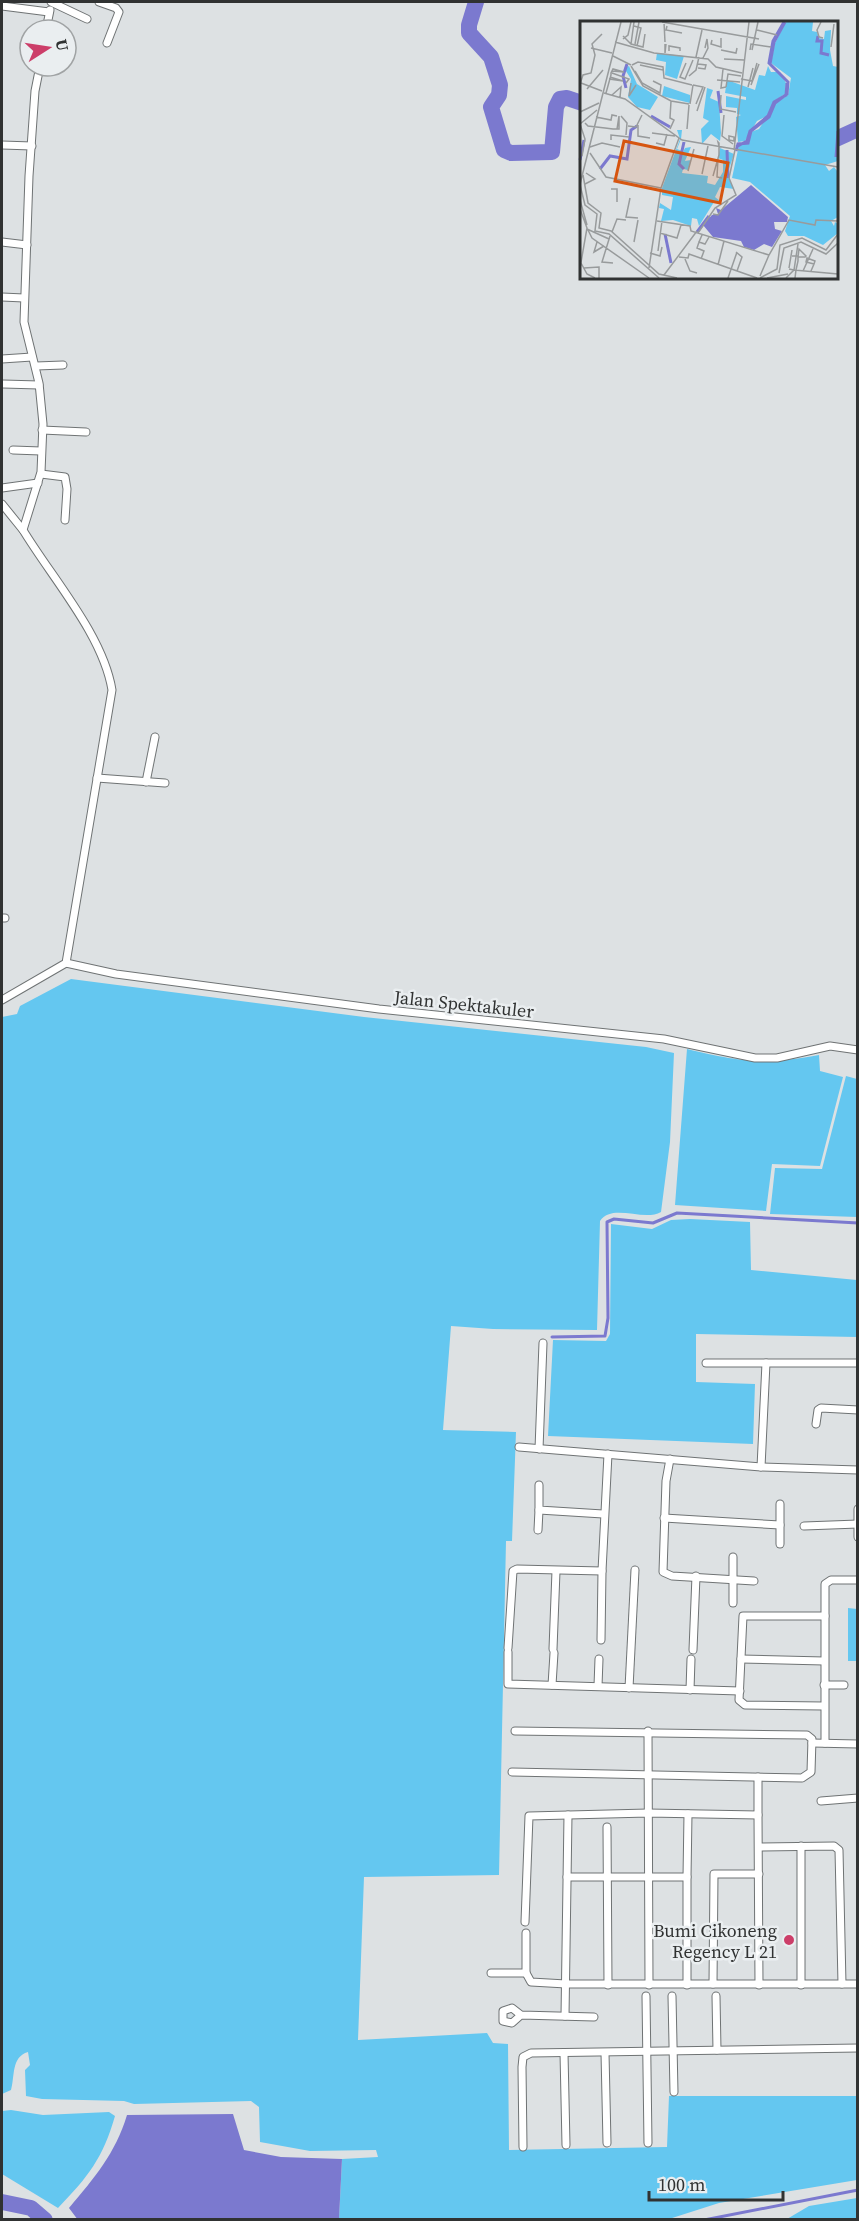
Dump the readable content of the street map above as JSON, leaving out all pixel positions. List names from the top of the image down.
{
  "streets": {
    "street": ["Jalan Spektakuler"]
  },
  "places": ["Bumi Cikoneng Regency L 21"],
  "scale_bar": "100 m",
  "north": "right"
}
